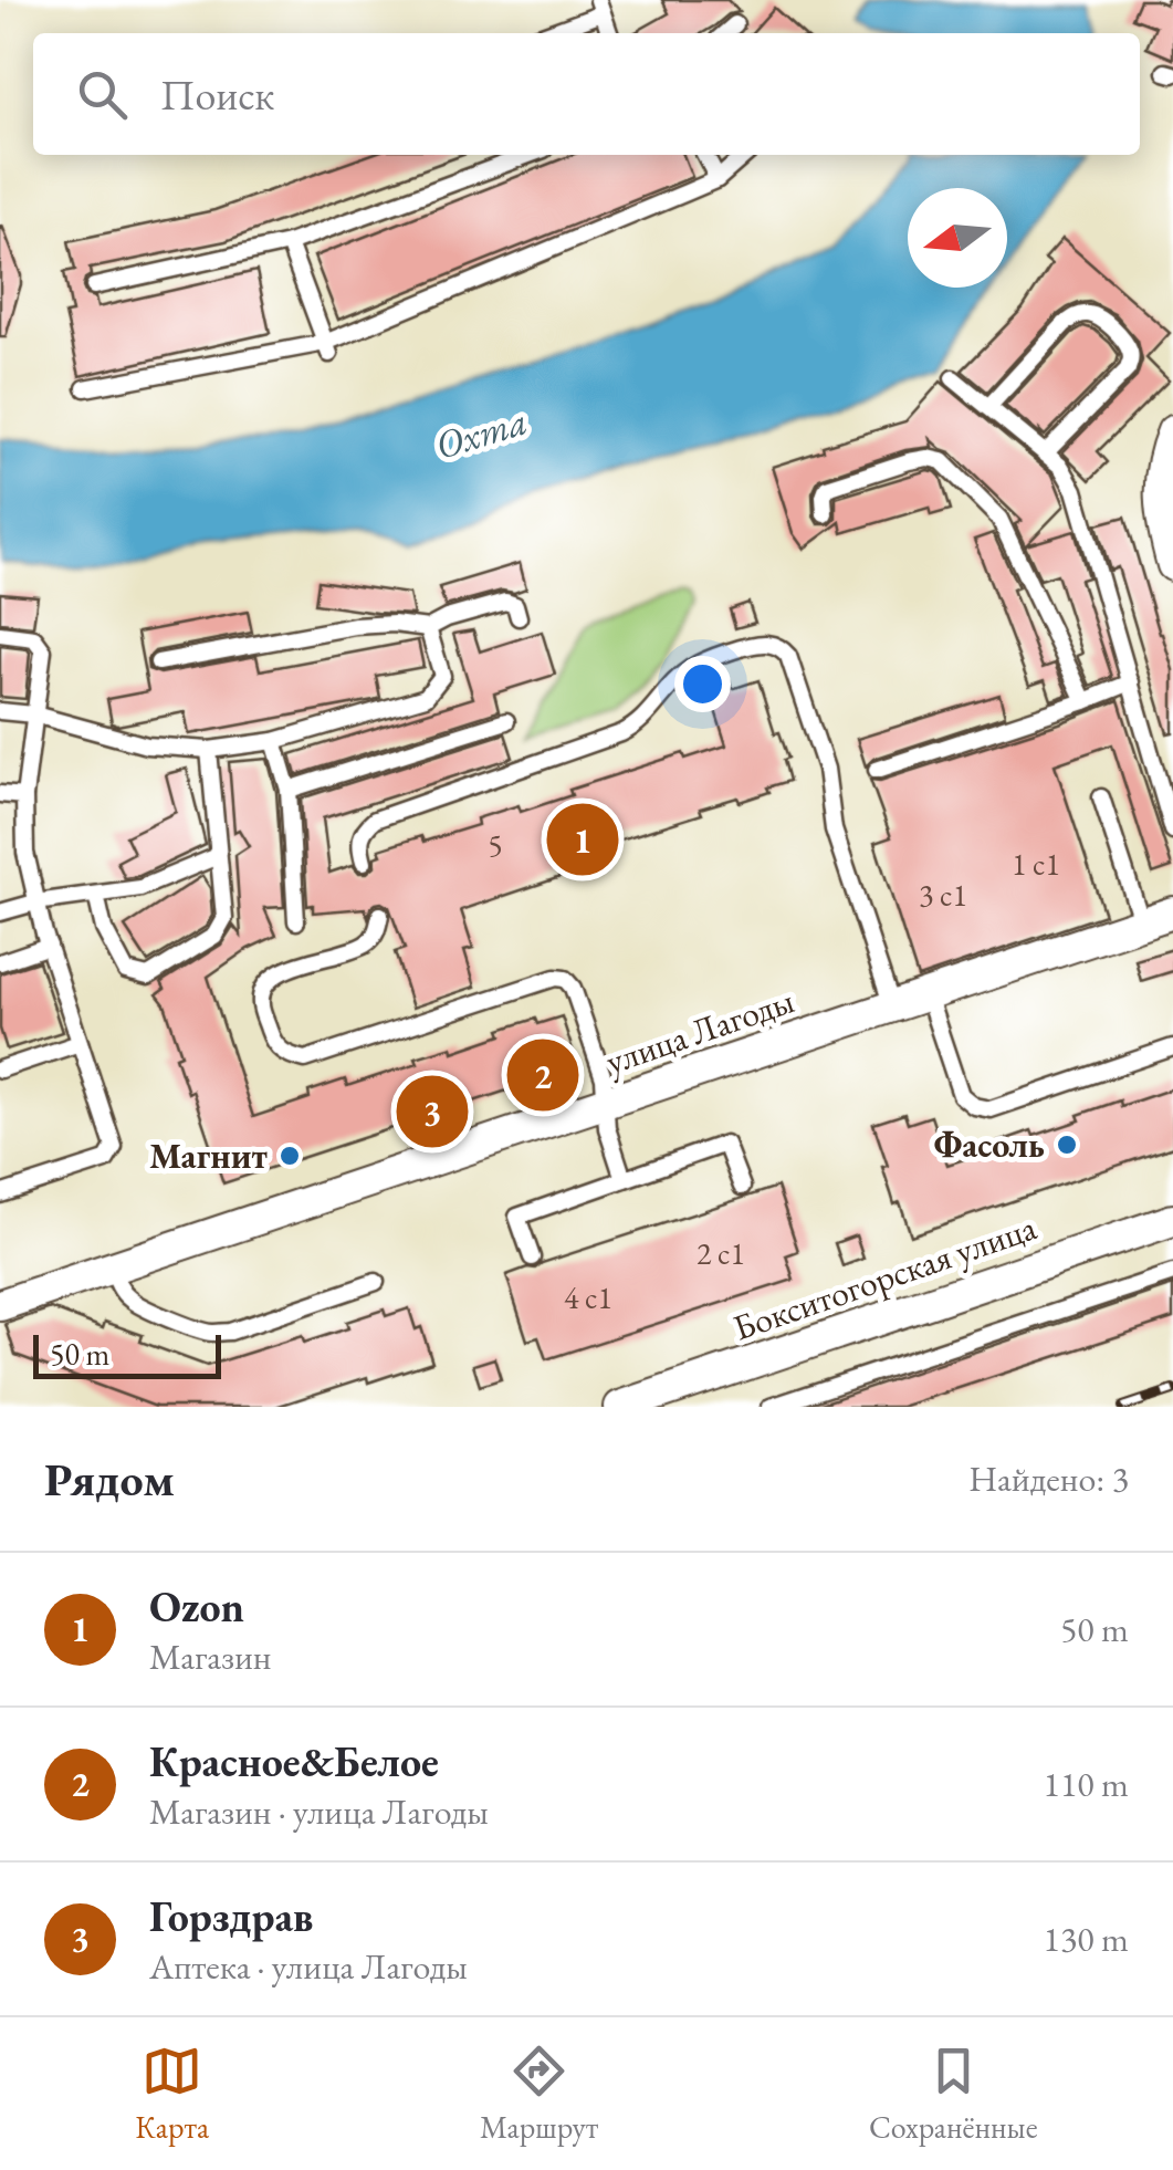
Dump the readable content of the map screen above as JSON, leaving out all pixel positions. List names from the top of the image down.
{
  "streets": {
    "street": ["улица Лагоды", "Бокситогорская улица"]
  },
  "water": ["Охта"],
  "places": ["Фасоль", "Магнит"],
  "house_numbers": [
    "5",
    "1 c1",
    "3 с1",
    "2 с1",
    "4 с1"
  ],
  "scale_bar": "50 m",
  "north": "left",
  "page": {
    "search": "Поиск",
    "pins": ["1", "2", "3"],
    "scale": "50 m",
    "heading": ["Рядом", "Найдено: 3"],
    "list": [
      {
        "mark": "1",
        "name": "Ozon",
        "note": "Магазин",
        "value": "50 m"
      },
      {
        "mark": "2",
        "name": "Красное&Белое",
        "note": "Магазин · улица Лагоды",
        "value": "110 m"
      },
      {
        "mark": "3",
        "name": "Горздрав",
        "note": "Аптека · улица Лагоды",
        "value": "130 m"
      }
    ],
    "nav": ["Карта", "Маршрут", "Сохранённые"]
  }
}
